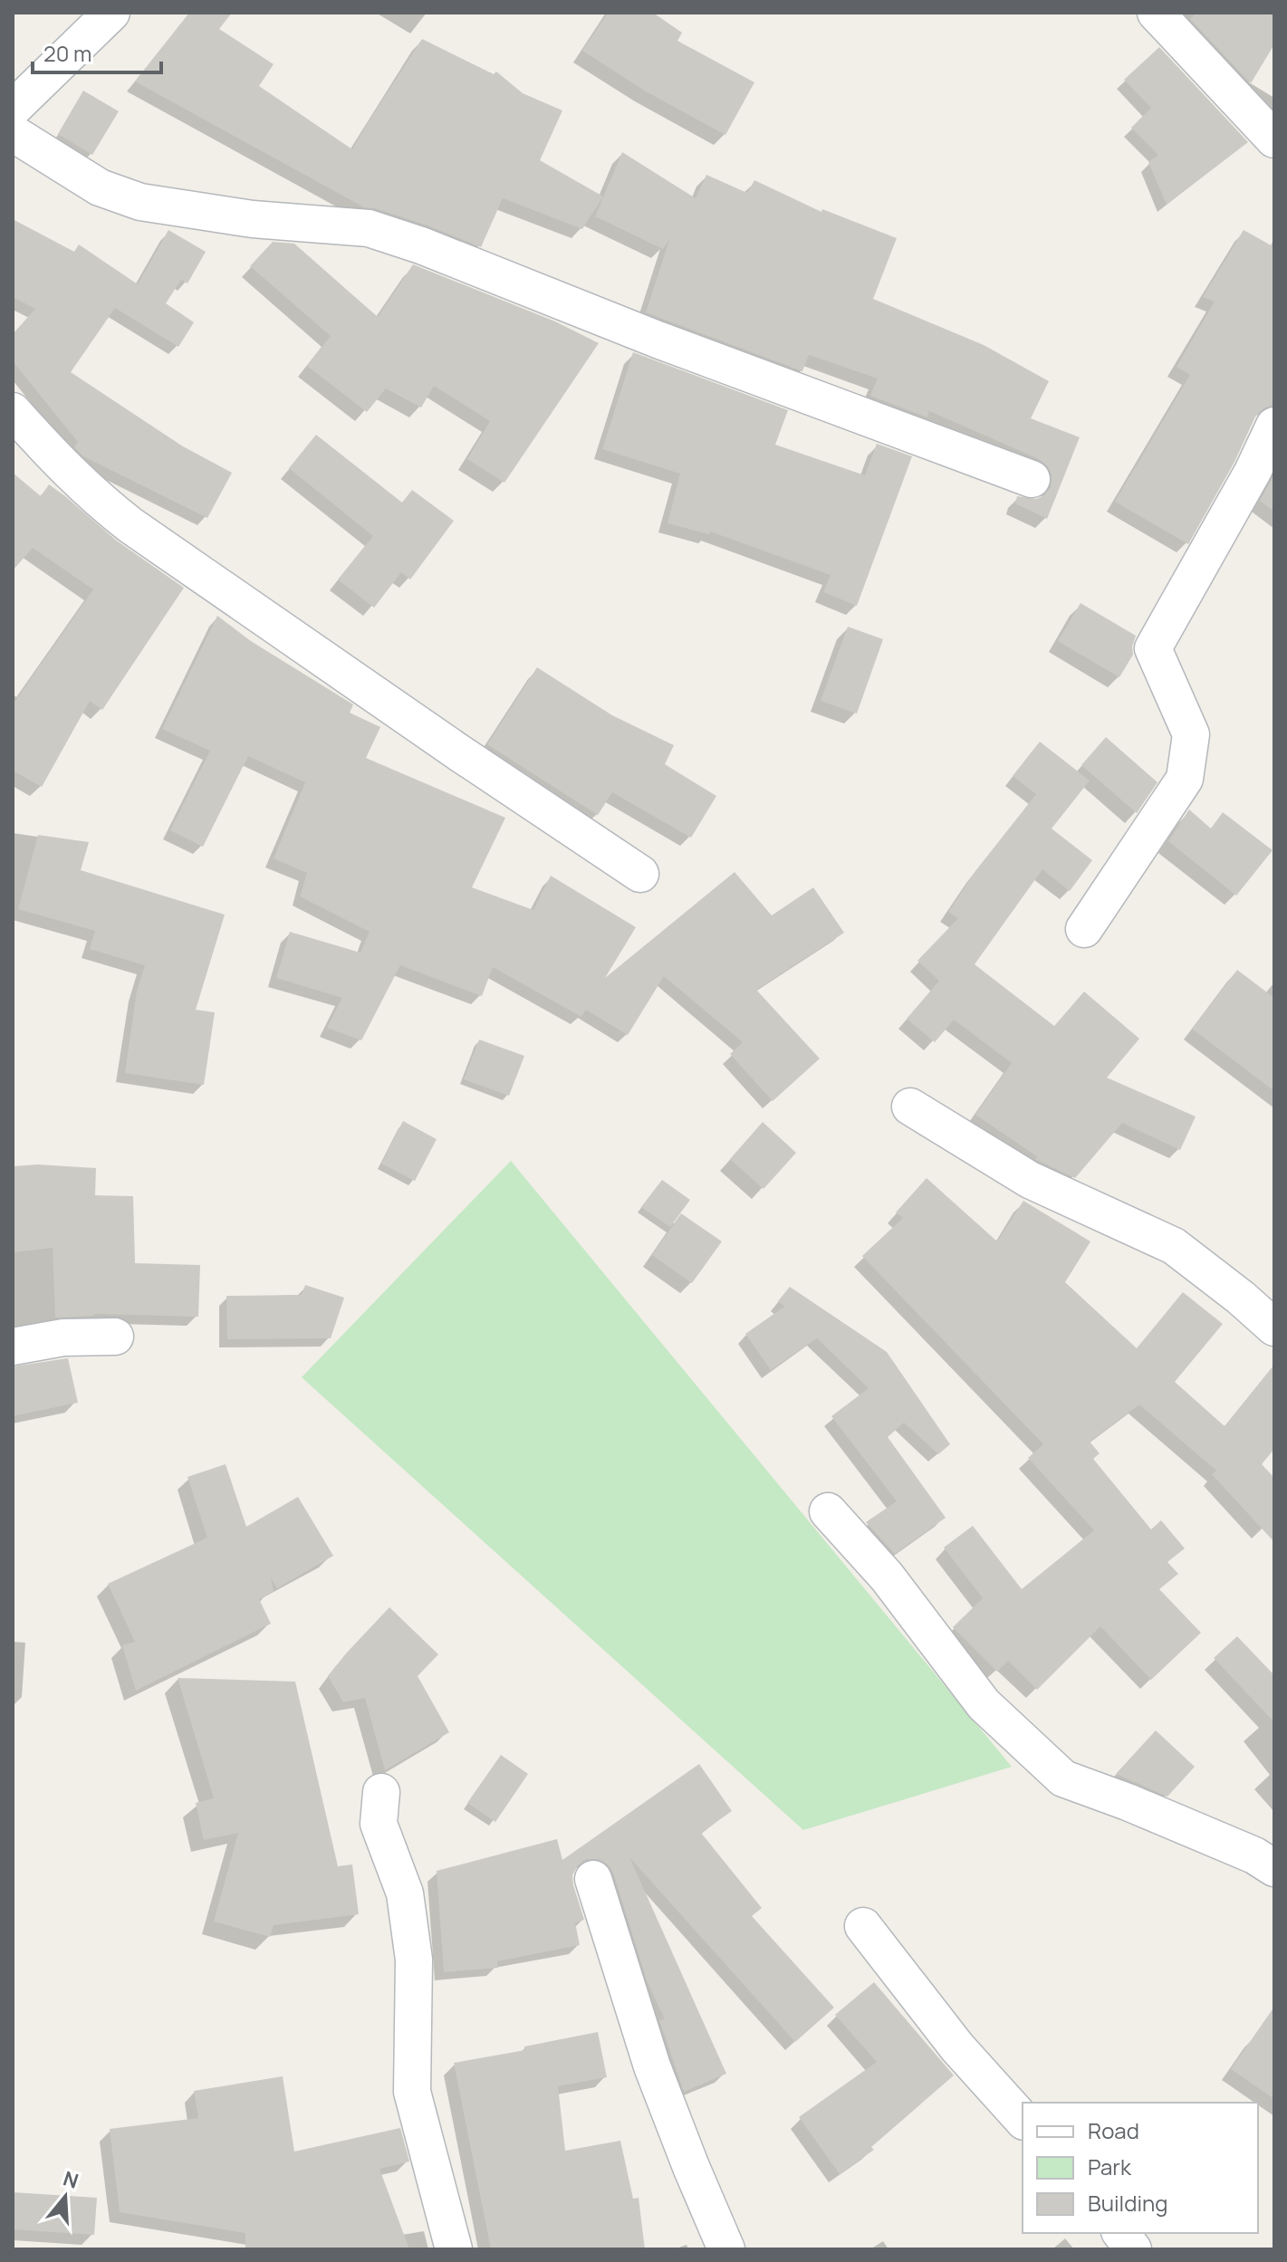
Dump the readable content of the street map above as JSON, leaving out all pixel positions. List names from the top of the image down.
{
  "legend": ["Road", "Park", "Building"],
  "scale_bar": "20 m",
  "north": "top"
}
